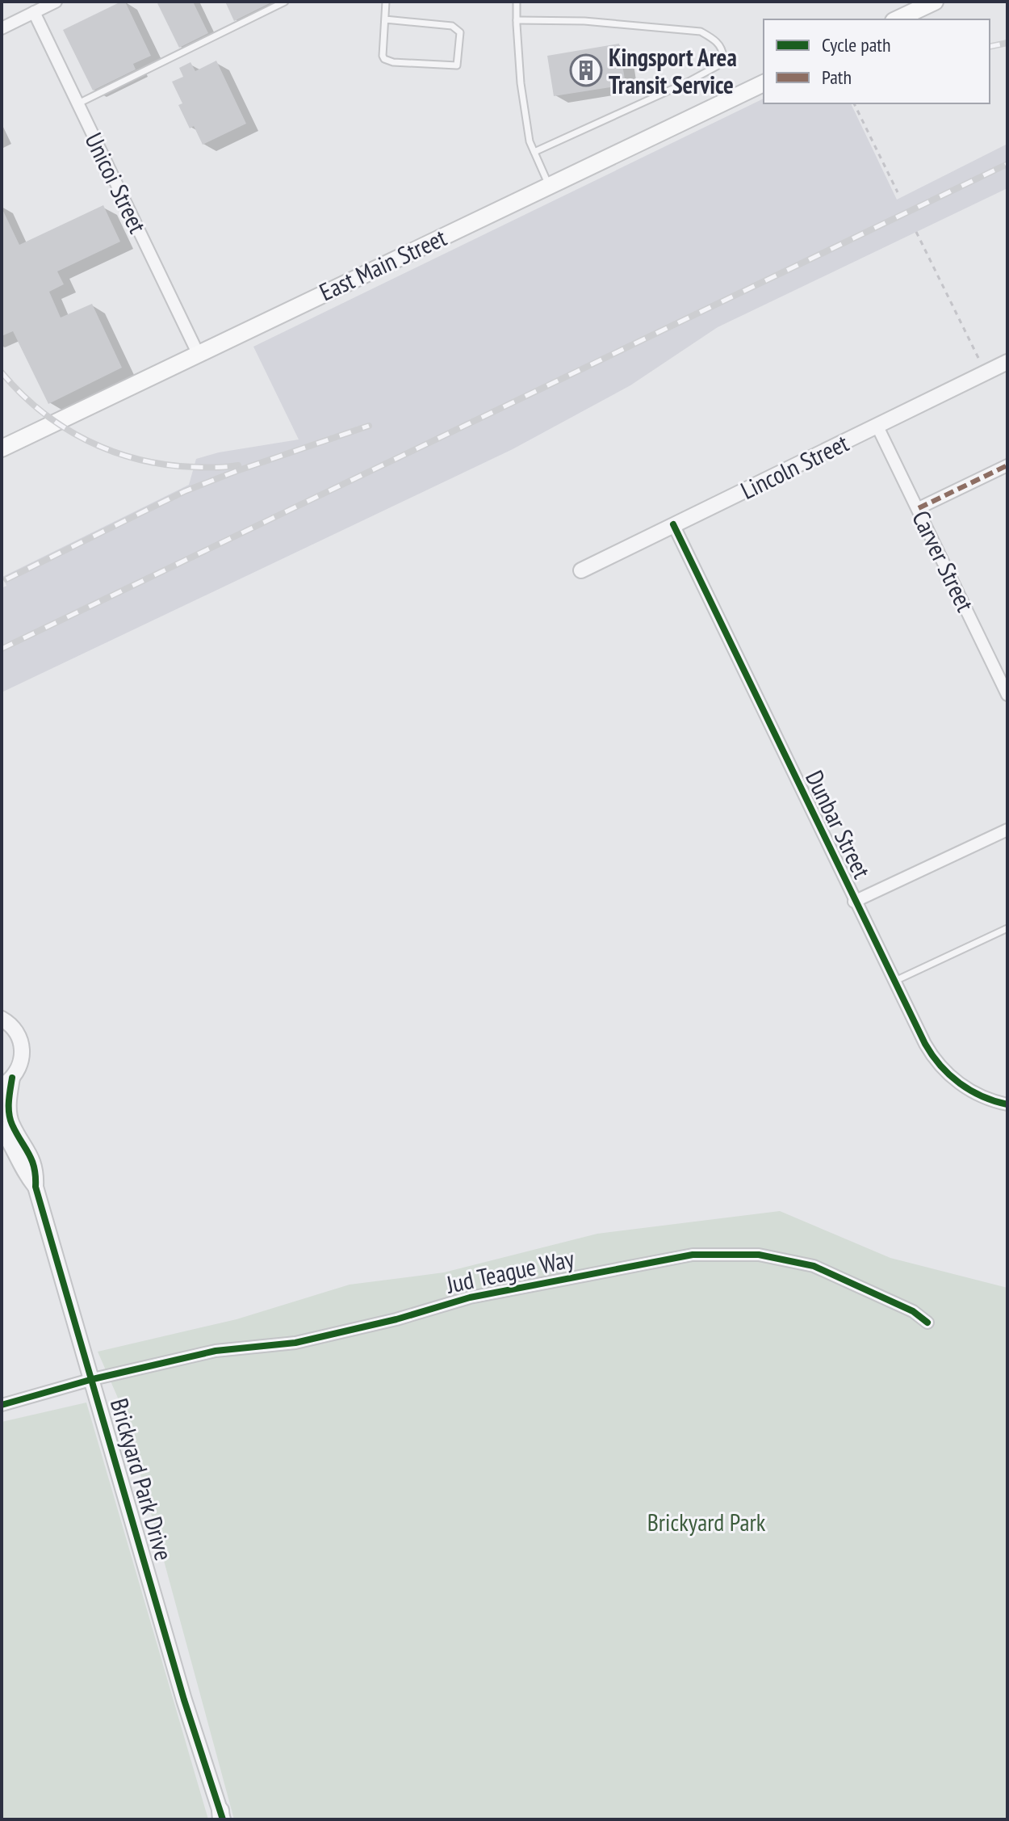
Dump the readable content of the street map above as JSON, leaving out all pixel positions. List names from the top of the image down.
{
  "streets": {
    "main road": ["East Main Street"],
    "street": [
      "Unicoi Street",
      "Lincoln Street",
      "Carver Street",
      "Dunbar Street",
      "Jud Teague Way",
      "Brickyard Park Drive"
    ]
  },
  "crossings": [
    ["Unicoi Street", "East Main Street"],
    ["Lincoln Street", "Carver Street"],
    ["Lincoln Street", "Dunbar Street"],
    ["Jud Teague Way", "Brickyard Park Drive"]
  ],
  "parks": ["Brickyard Park"],
  "places": {
    "building": ["Kingsport Area Transit Service"]
  },
  "legend": ["Cycle path", "Path"]
}
